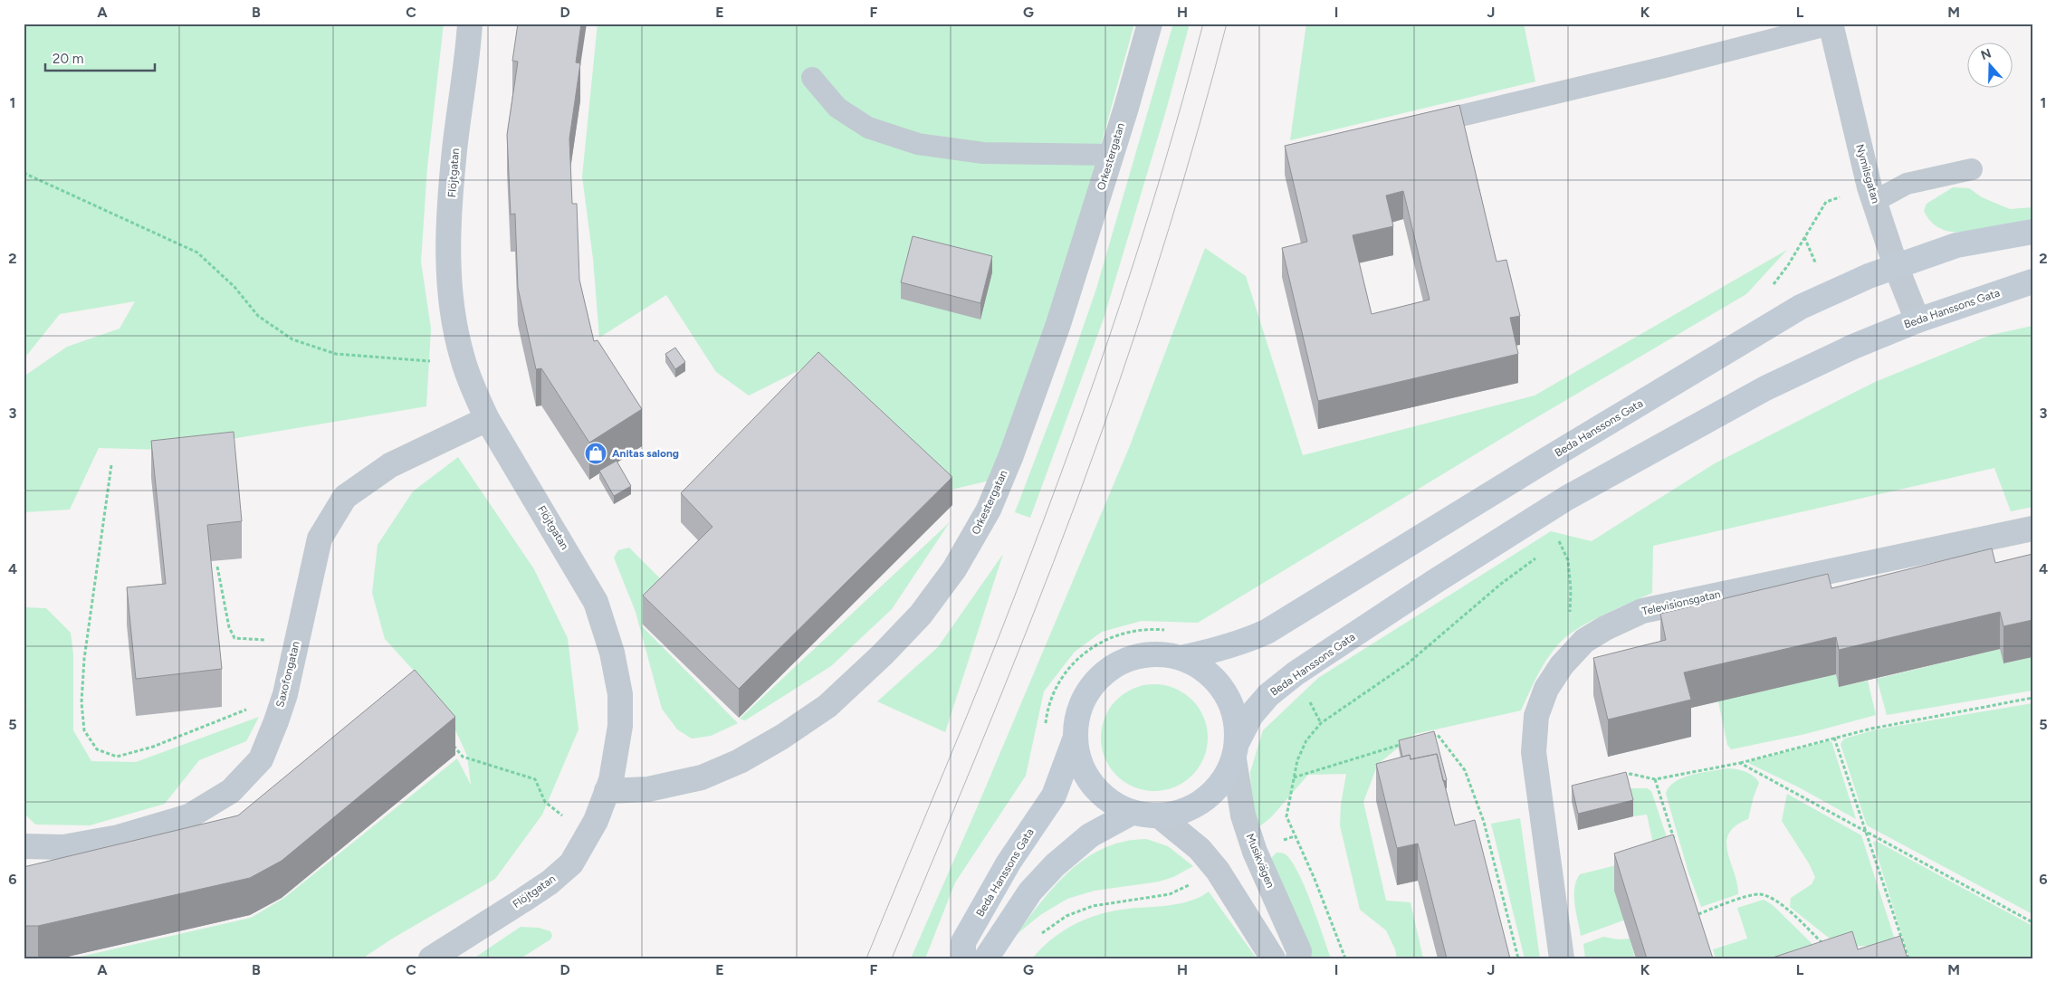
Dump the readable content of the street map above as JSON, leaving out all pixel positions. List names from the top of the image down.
{
  "streets": {
    "street": [
      "Orkestergatan",
      "Flöjtgatan",
      "Nymilsgatan",
      "Beda Hanssons Gata",
      "Televisionsgatan",
      "Saxofongatan",
      "Musikvägen"
    ]
  },
  "crossings": [
    ["Orkestergatan", "Flöjtgatan"],
    ["Flöjtgatan", "Saxofongatan"],
    ["Nymilsgatan", "Beda Hanssons Gata"],
    ["Beda Hanssons Gata", "Musikvägen"]
  ],
  "places": {
    "shop": ["Anitas salong"]
  },
  "scale_bar": "20 m",
  "north": "top",
  "grid": {
    "columns": [
      "A",
      "B",
      "C",
      "D",
      "E",
      "F",
      "G",
      "H",
      "I",
      "J",
      "K",
      "L",
      "M"
    ],
    "rows": [
      "1",
      "2",
      "3",
      "4",
      "5",
      "6"
    ]
  }
}
